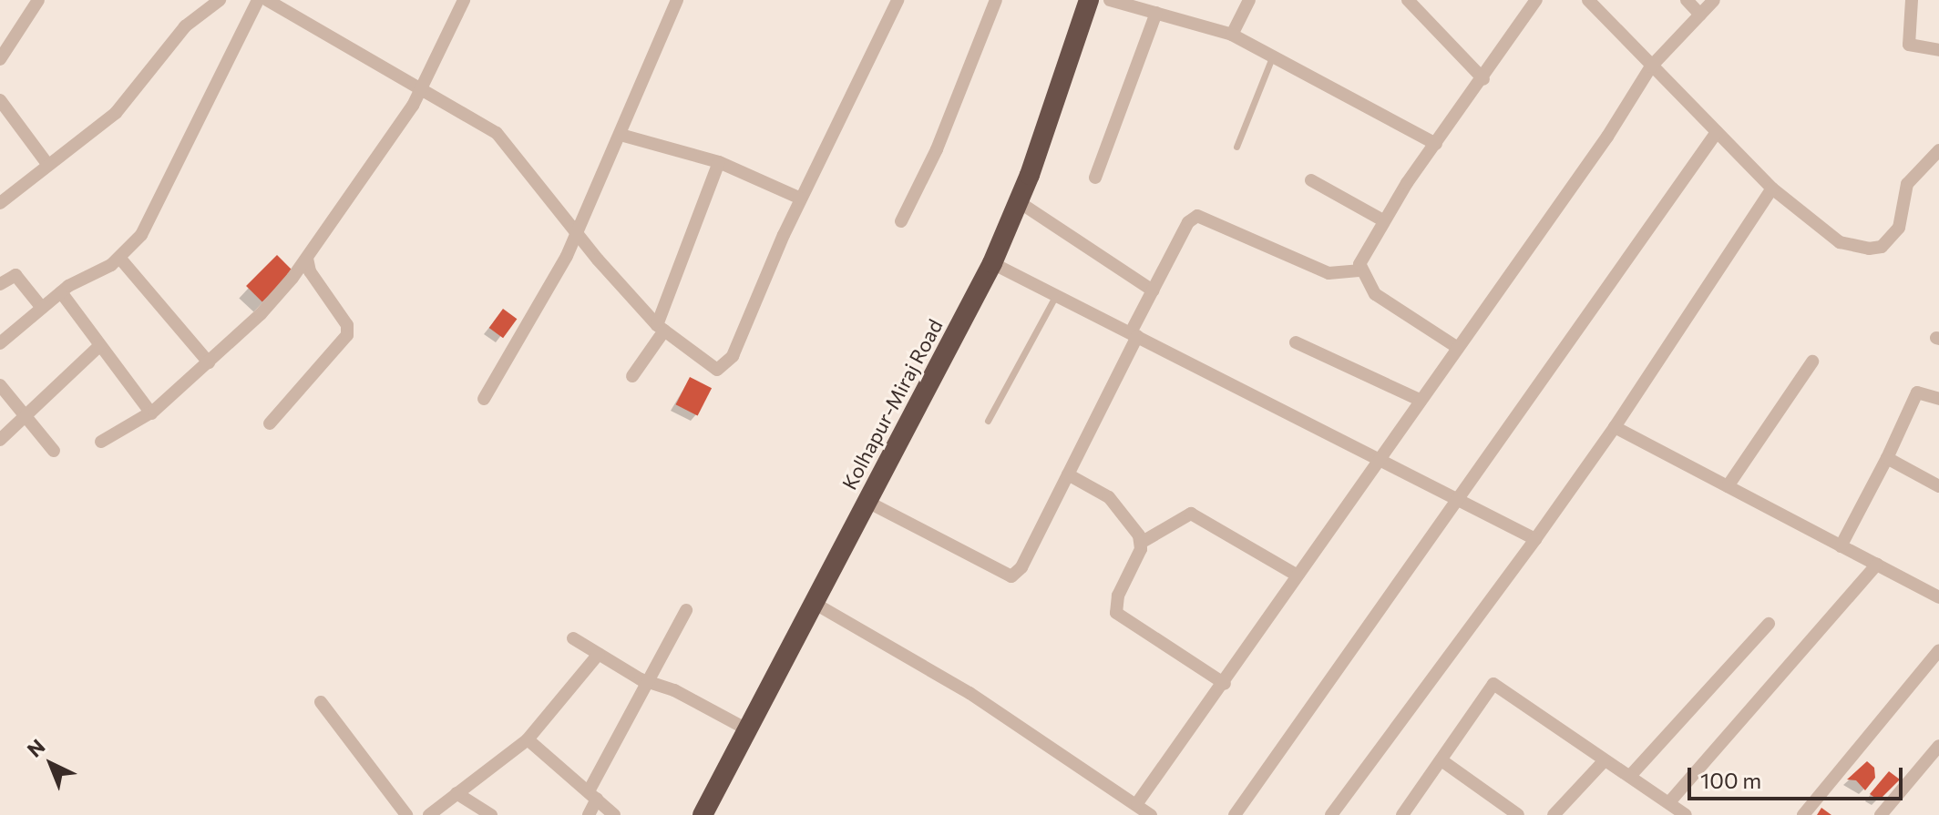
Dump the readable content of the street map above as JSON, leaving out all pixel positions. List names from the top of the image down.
{
  "streets": {
    "highway": ["Kolhapur-Miraj Road"]
  },
  "scale_bar": "100 m",
  "north": "top left"
}
